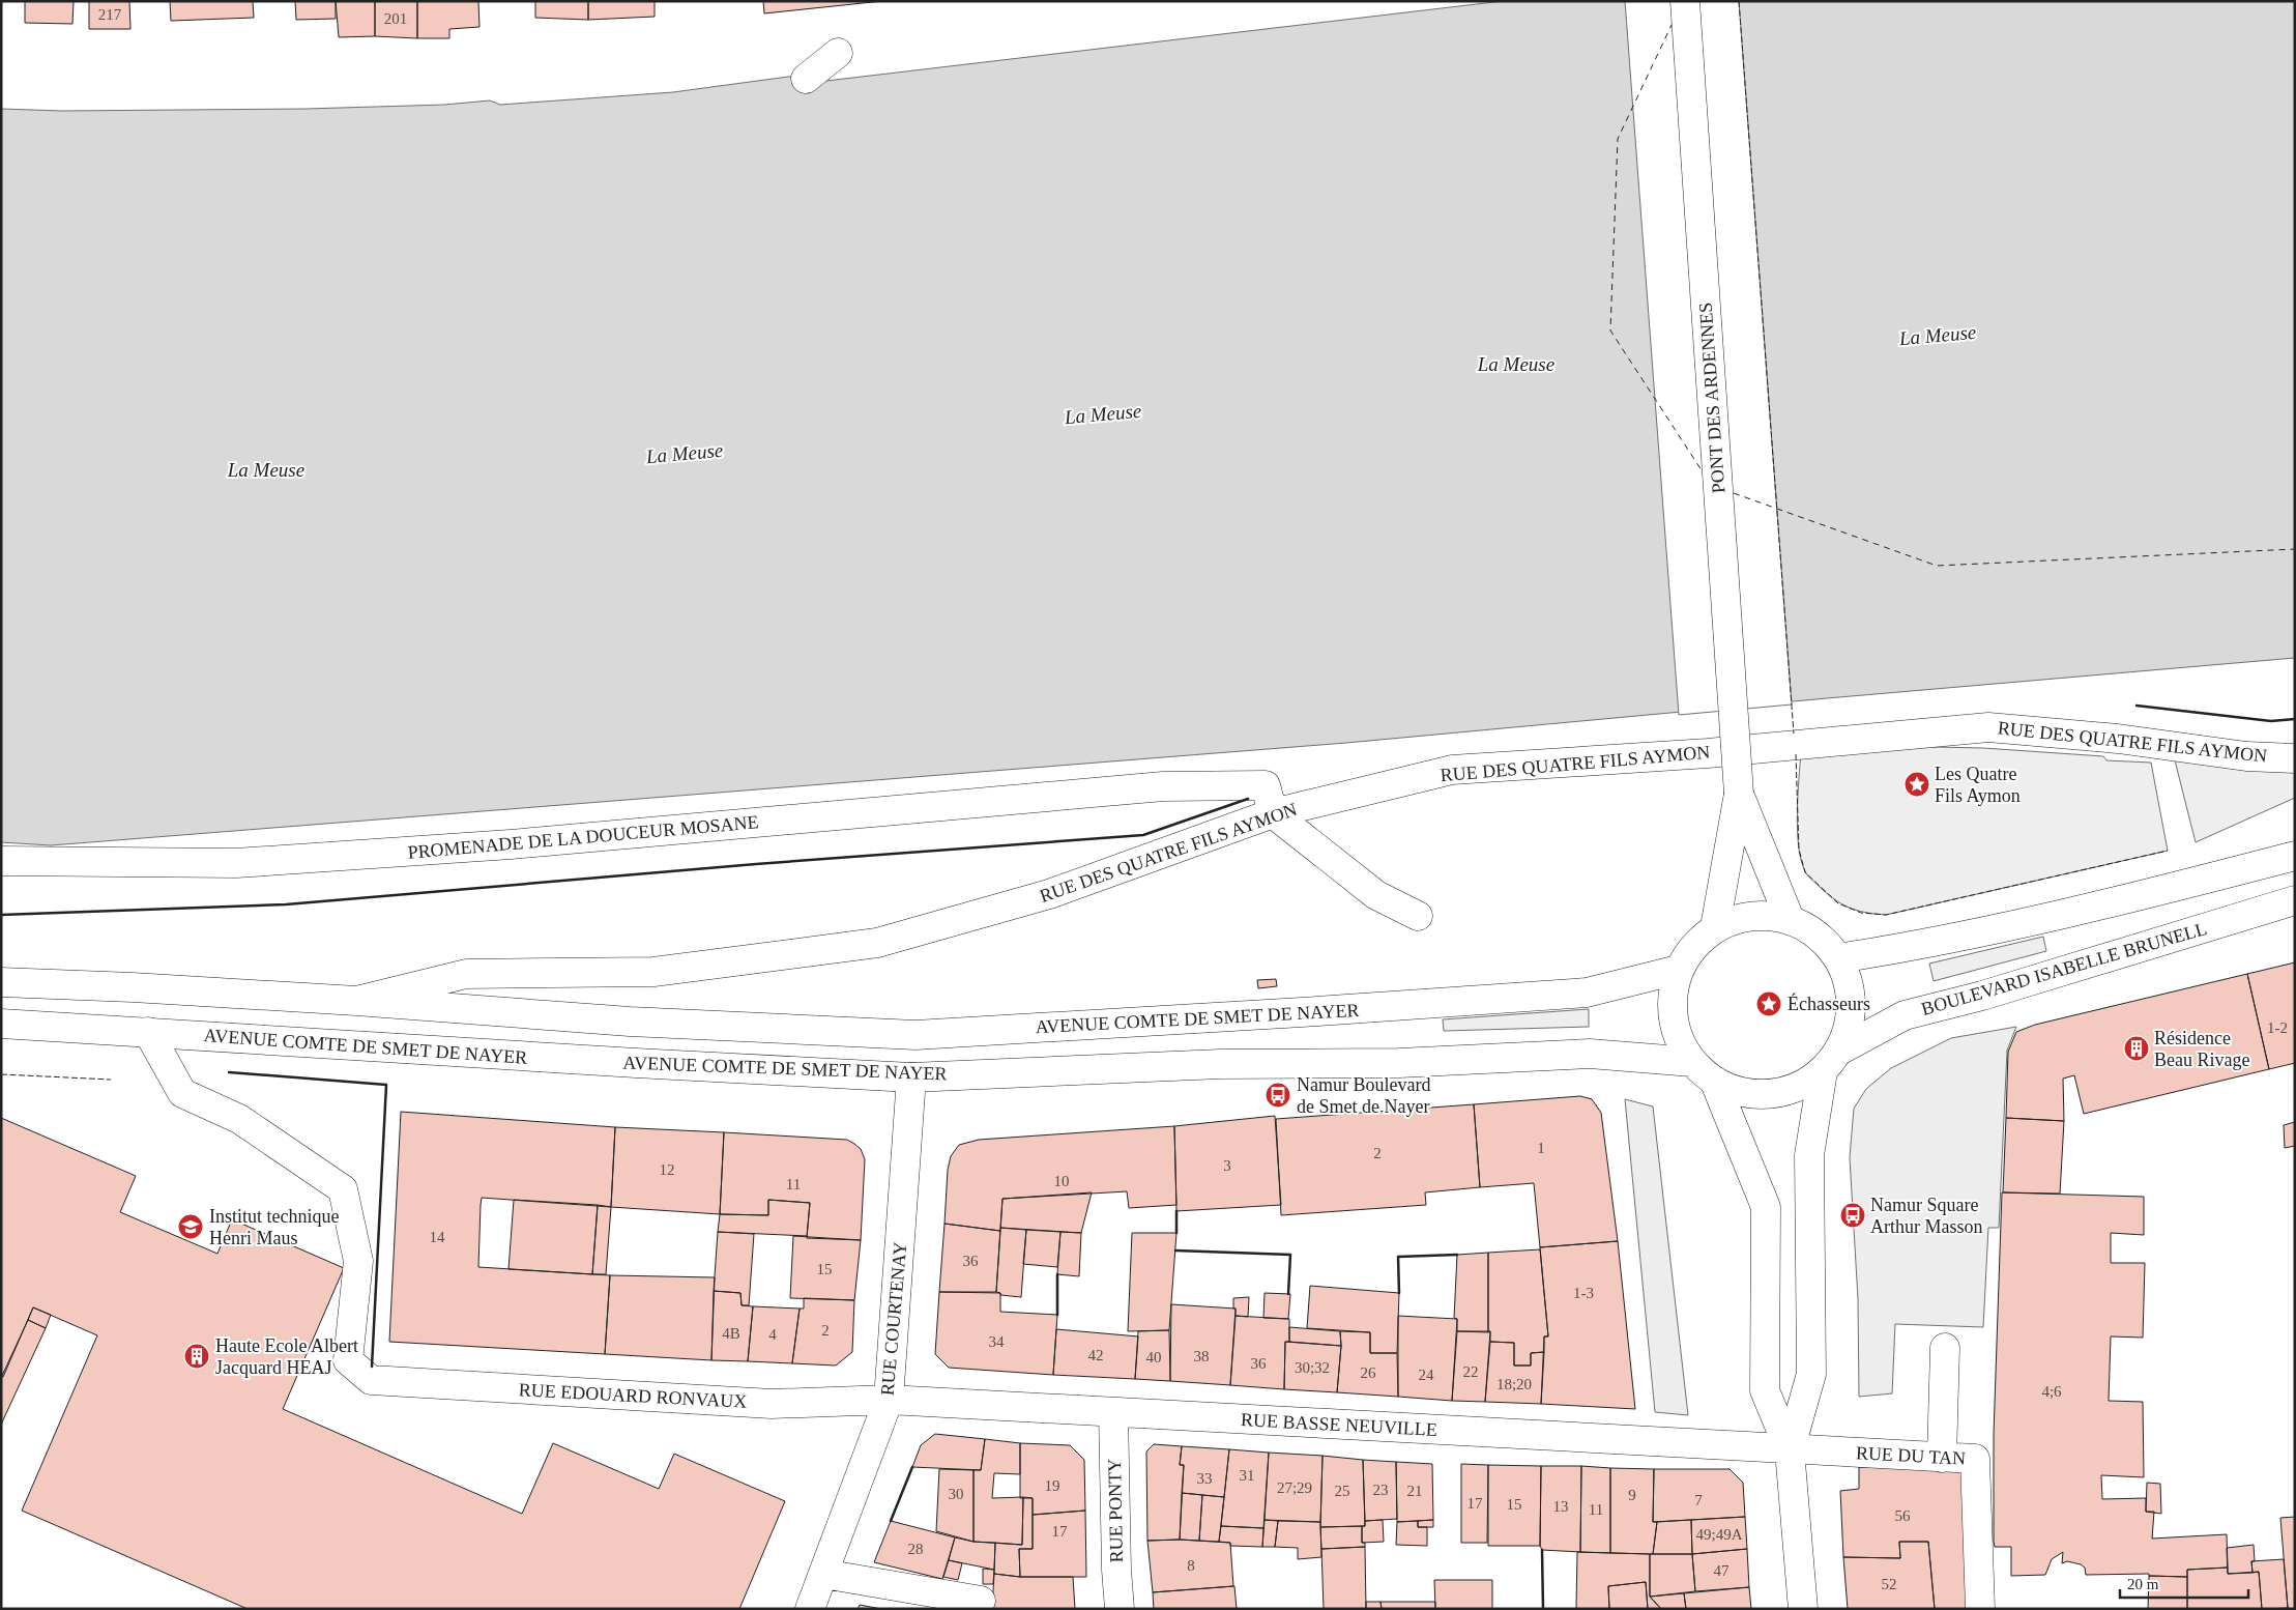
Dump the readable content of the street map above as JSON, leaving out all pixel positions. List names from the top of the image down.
{
  "streets": {
    "main road": [
      "PONT DES ARDENNES",
      "RUE DES QUATRE FILS AYMON",
      "PROMENADE DE LA DOUCEUR MOSANE",
      "BOULEVARD ISABELLE BRUNELL",
      "AVENUE COMTE DE SMET DE NAYER",
      "RUE COURTENAY",
      "RUE EDOUARD RONVAUX",
      "RUE BASSE NEUVILLE",
      "RUE DU TAN",
      "RUE PONTY"
    ]
  },
  "crossings": [
    ["RUE DES QUATRE FILS AYMON", "PROMENADE DE LA DOUCEUR MOSANE"],
    ["RUE DES QUATRE FILS AYMON", "AVENUE COMTE DE SMET DE NAYER"],
    ["BOULEVARD ISABELLE BRUNELL", "AVENUE COMTE DE SMET DE NAYER"],
    ["AVENUE COMTE DE SMET DE NAYER", "RUE COURTENAY"],
    ["AVENUE COMTE DE SMET DE NAYER", "RUE EDOUARD RONVAUX"],
    ["RUE COURTENAY", "RUE EDOUARD RONVAUX"],
    ["RUE COURTENAY", "RUE BASSE NEUVILLE"],
    ["RUE EDOUARD RONVAUX", "RUE BASSE NEUVILLE"],
    ["RUE BASSE NEUVILLE", "RUE DU TAN"],
    ["RUE BASSE NEUVILLE", "RUE PONTY"]
  ],
  "water": ["La Meuse"],
  "places": {
    "place": ["Les Quatre Fils Aymon", "Échasseurs"],
    "building": ["Résidence Beau Rivage", "Haute Ecole Albert Jacquard HEAJ"],
    "bus stop": ["Namur Boulevard de Smet de Nayer", "Namur Square Arthur Masson"],
    "school or university": ["Institut technique Henri Maus"]
  },
  "house_numbers": [
    "217",
    "201",
    "1-2",
    "1",
    "2",
    "3",
    "12",
    "10",
    "11",
    "14",
    "36",
    "15",
    "1-3",
    "2",
    "4B",
    "4",
    "34",
    "42",
    "38",
    "40",
    "36",
    "30;32",
    "22",
    "26",
    "24",
    "18;20",
    "4;6",
    "31",
    "33",
    "19",
    "27;29",
    "23",
    "25",
    "21",
    "30",
    "9",
    "7",
    "17",
    "15",
    "13",
    "11",
    "56",
    "17",
    "49;49A",
    "28",
    "8",
    "47",
    "52"
  ],
  "scale_bar": "20 m"
}
